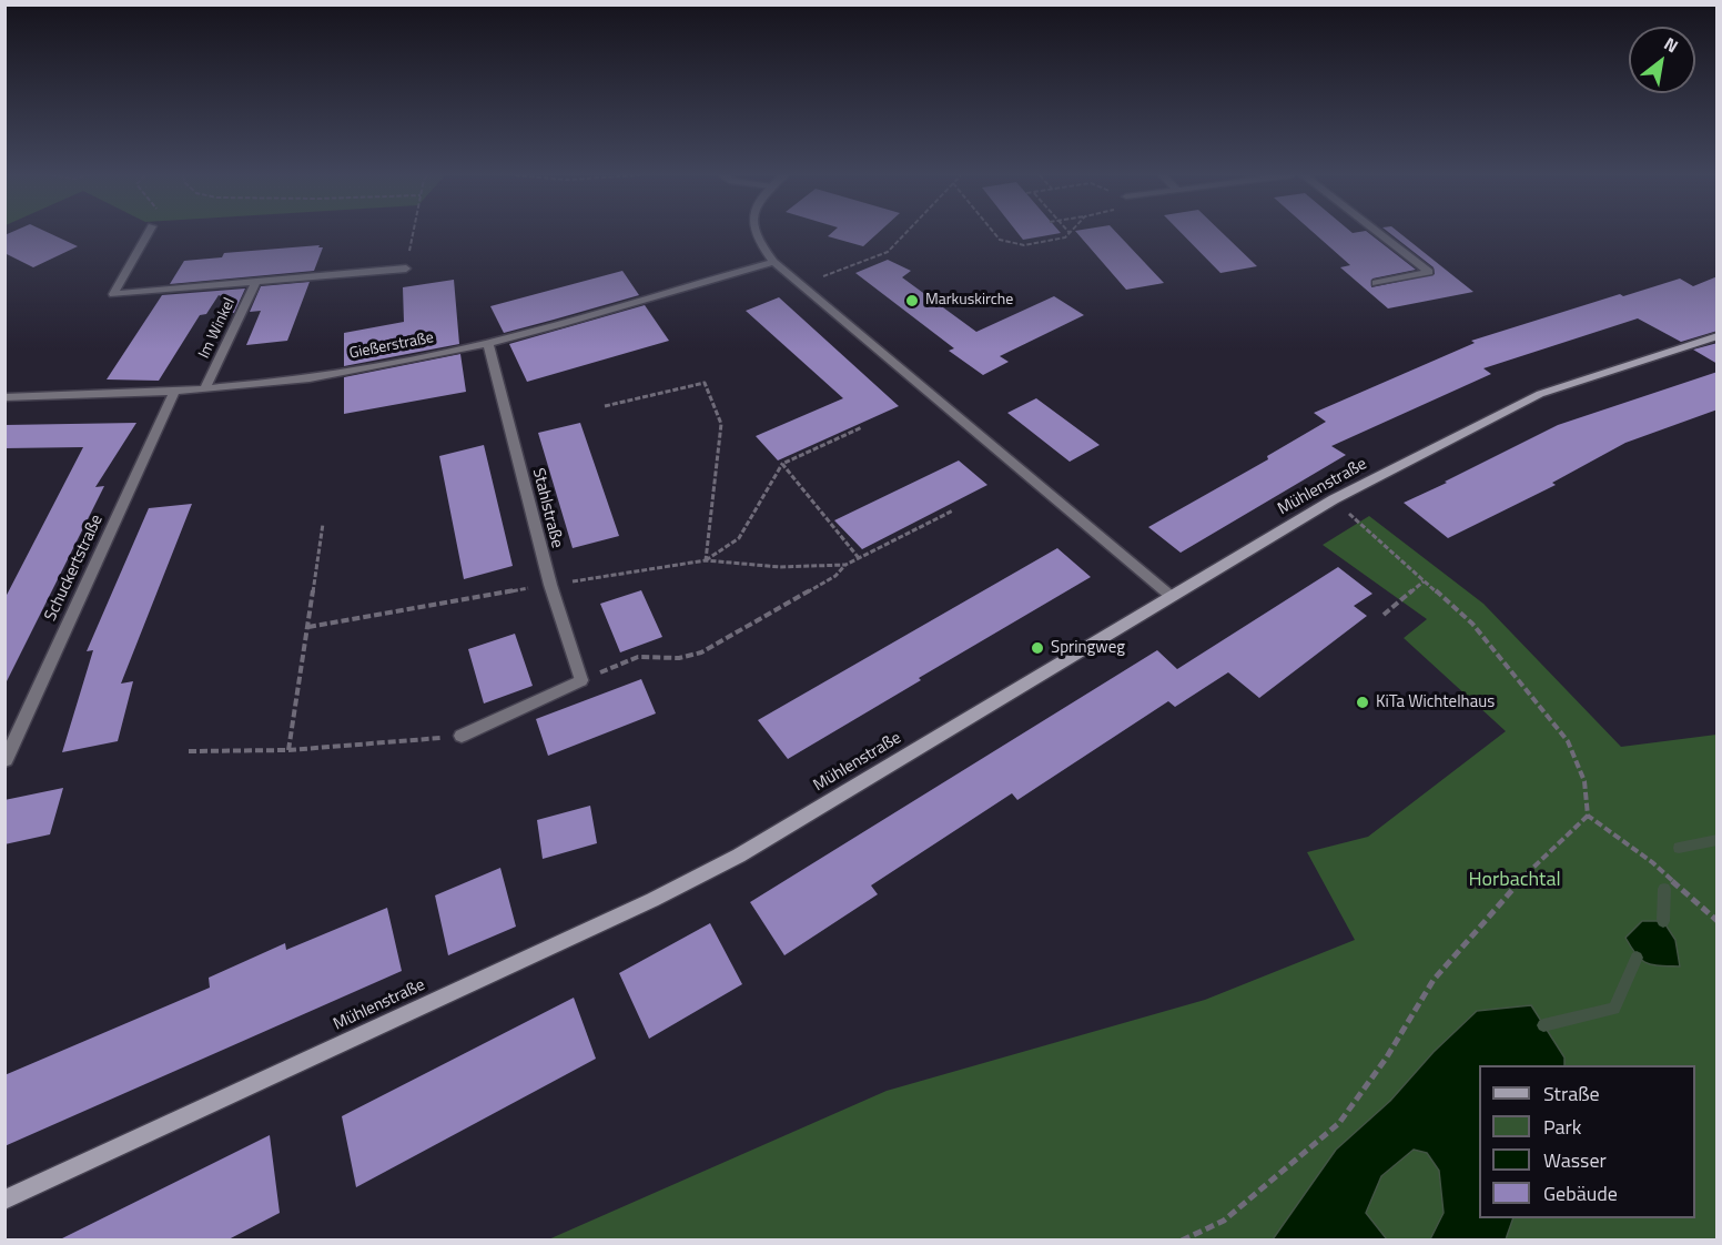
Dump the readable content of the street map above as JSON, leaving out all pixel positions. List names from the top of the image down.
{
  "streets": {
    "street": [
      "Im Winkel",
      "Gießerstraße",
      "Mühlenstraße",
      "Stahlstraße",
      "Schuckertstraße"
    ]
  },
  "crossings": [
    ["Im Winkel", "Gießerstraße"],
    ["Gießerstraße", "Stahlstraße"],
    ["Gießerstraße", "Schuckertstraße"]
  ],
  "parks": ["Horbachtal"],
  "places": ["Markuskirche", "Springweg", "KiTa Wichtelhaus"],
  "legend": [
    "Straße",
    "Park",
    "Wasser",
    "Gebäude"
  ],
  "north": "top right"
}
